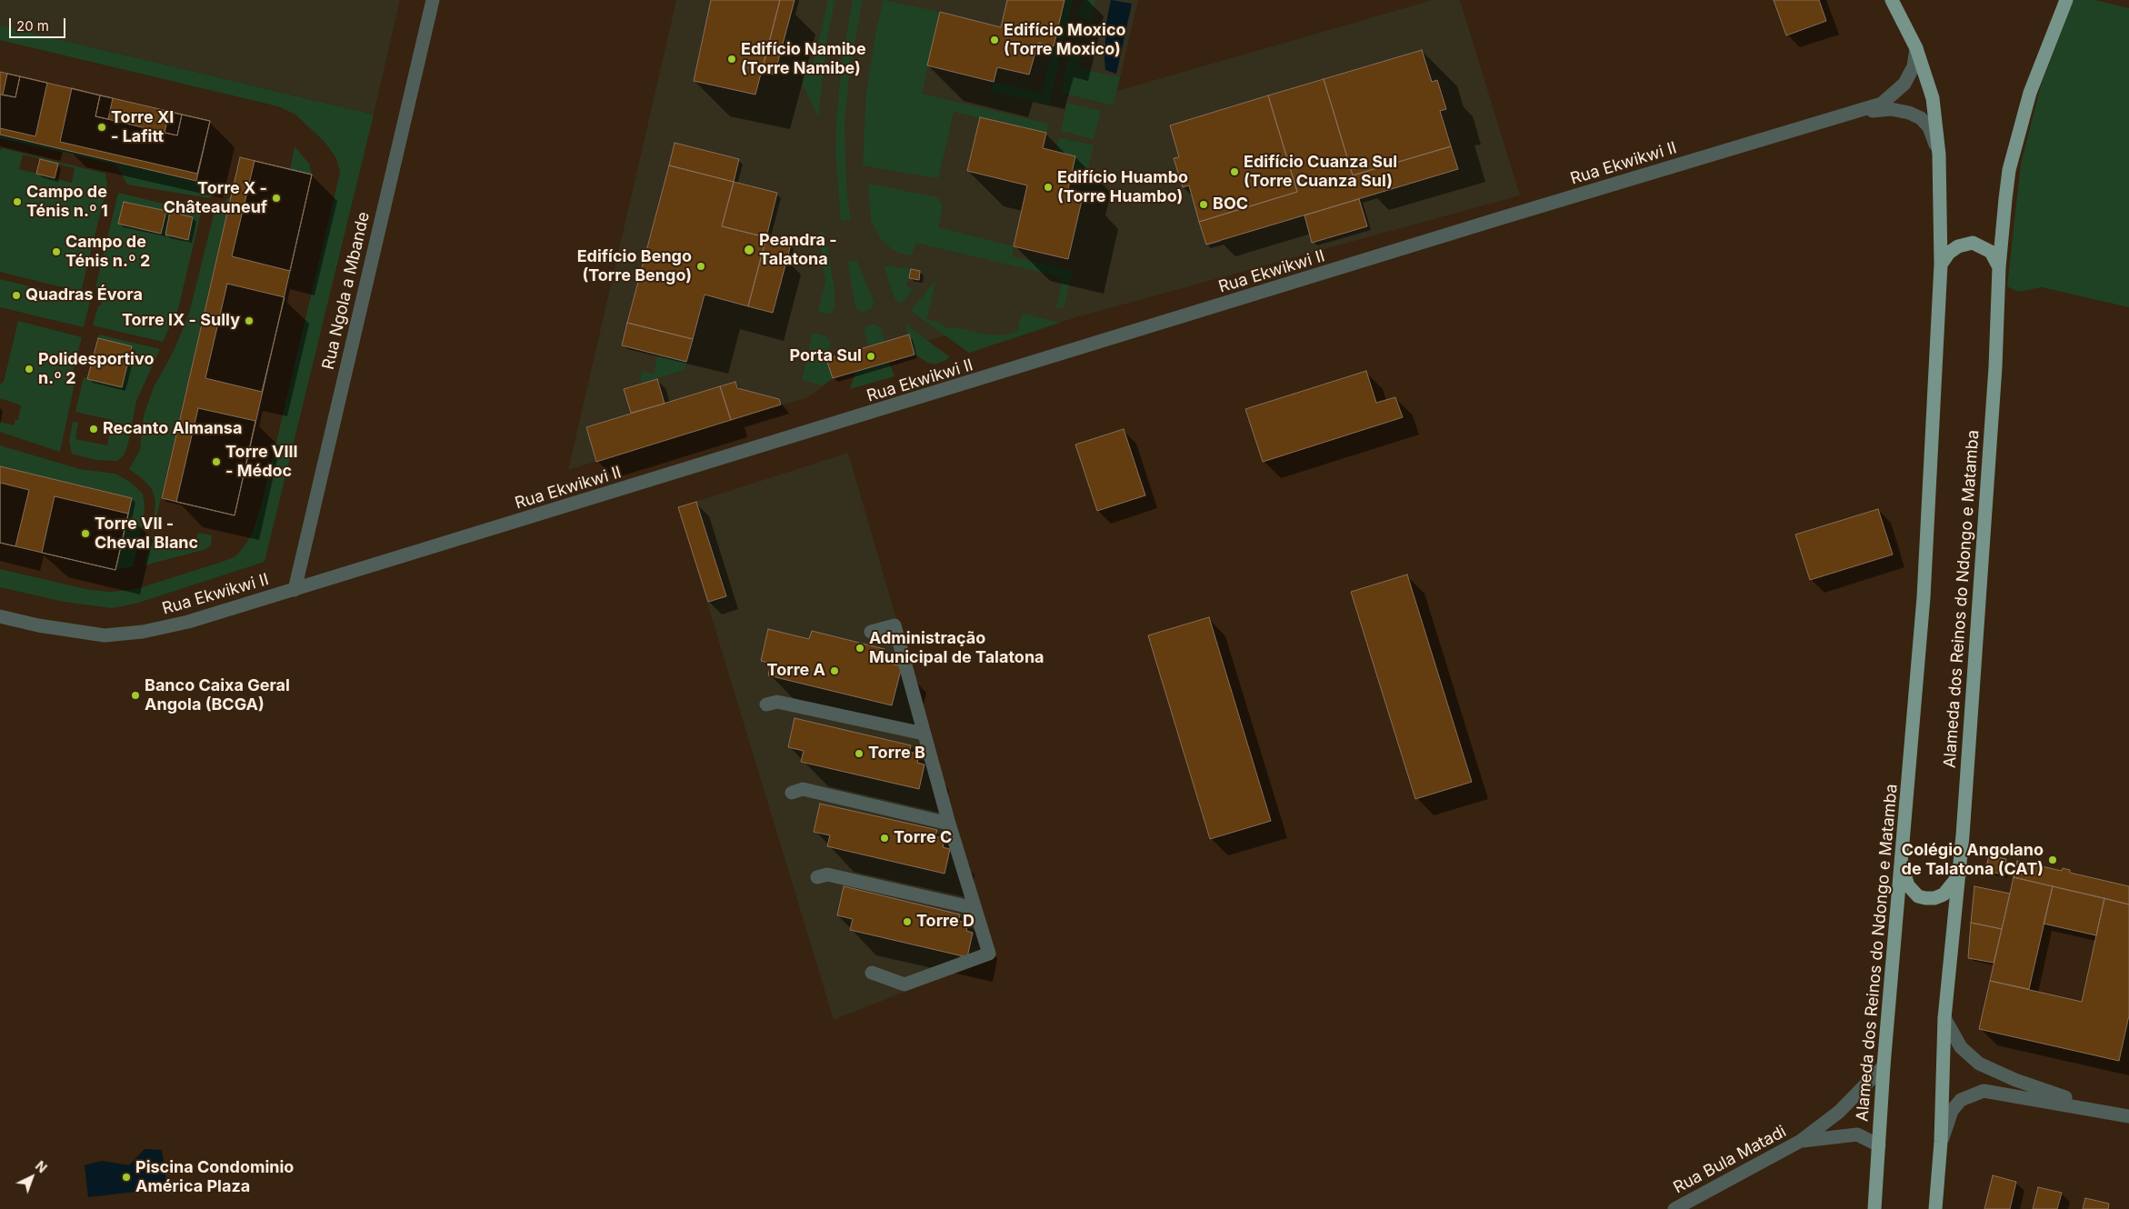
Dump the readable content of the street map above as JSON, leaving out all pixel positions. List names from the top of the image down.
{
  "streets": {
    "main road": ["Alameda dos Reinos do Ndongo e Matamba"],
    "street": ["Rua Ekwikwi II", "Rua Ngola a Mbande", "Rua Bula Matadi"]
  },
  "crossings": [
    ["Rua Ekwikwi II", "Rua Ngola a Mbande"],
    ["Rua Ekwikwi II", "Alameda dos Reinos do Ndongo e Matamba"],
    ["Alameda dos Reinos do Ndongo e Matamba", "Rua Bula Matadi"]
  ],
  "places": [
    "Edifício Moxico (Torre Moxico)",
    "Edifício Namibe (Torre Namibe)",
    "Torre XI - Lafitt",
    "Edifício Cuanza Sul (Torre Cuanza Sul)",
    "Edifício Huambo (Torre Huambo)",
    "Torre X - Châteauneuf",
    "Campo de Ténis n.º 1",
    "BOC",
    "Peandra - Talatona",
    "Campo de Ténis n.º 2",
    "Edifício Bengo (Torre Bengo)",
    "Quadras Évora",
    "Torre IX - Sully",
    "Porta Sul",
    "Polidesportivo n.º 2",
    "Recanto Almansa",
    "Torre VIII - Médoc",
    "Torre VII - Cheval Blanc",
    "Administração Municipal de Talatona",
    "Torre A",
    "Banco Caixa Geral Angola (BCGA)",
    "Torre B",
    "Torre C",
    "Colégio Angolano de Talatona (CAT)",
    "Torre D",
    "Piscina Condominio América Plaza"
  ],
  "scale_bar": "20 m",
  "north": "top right"
}
